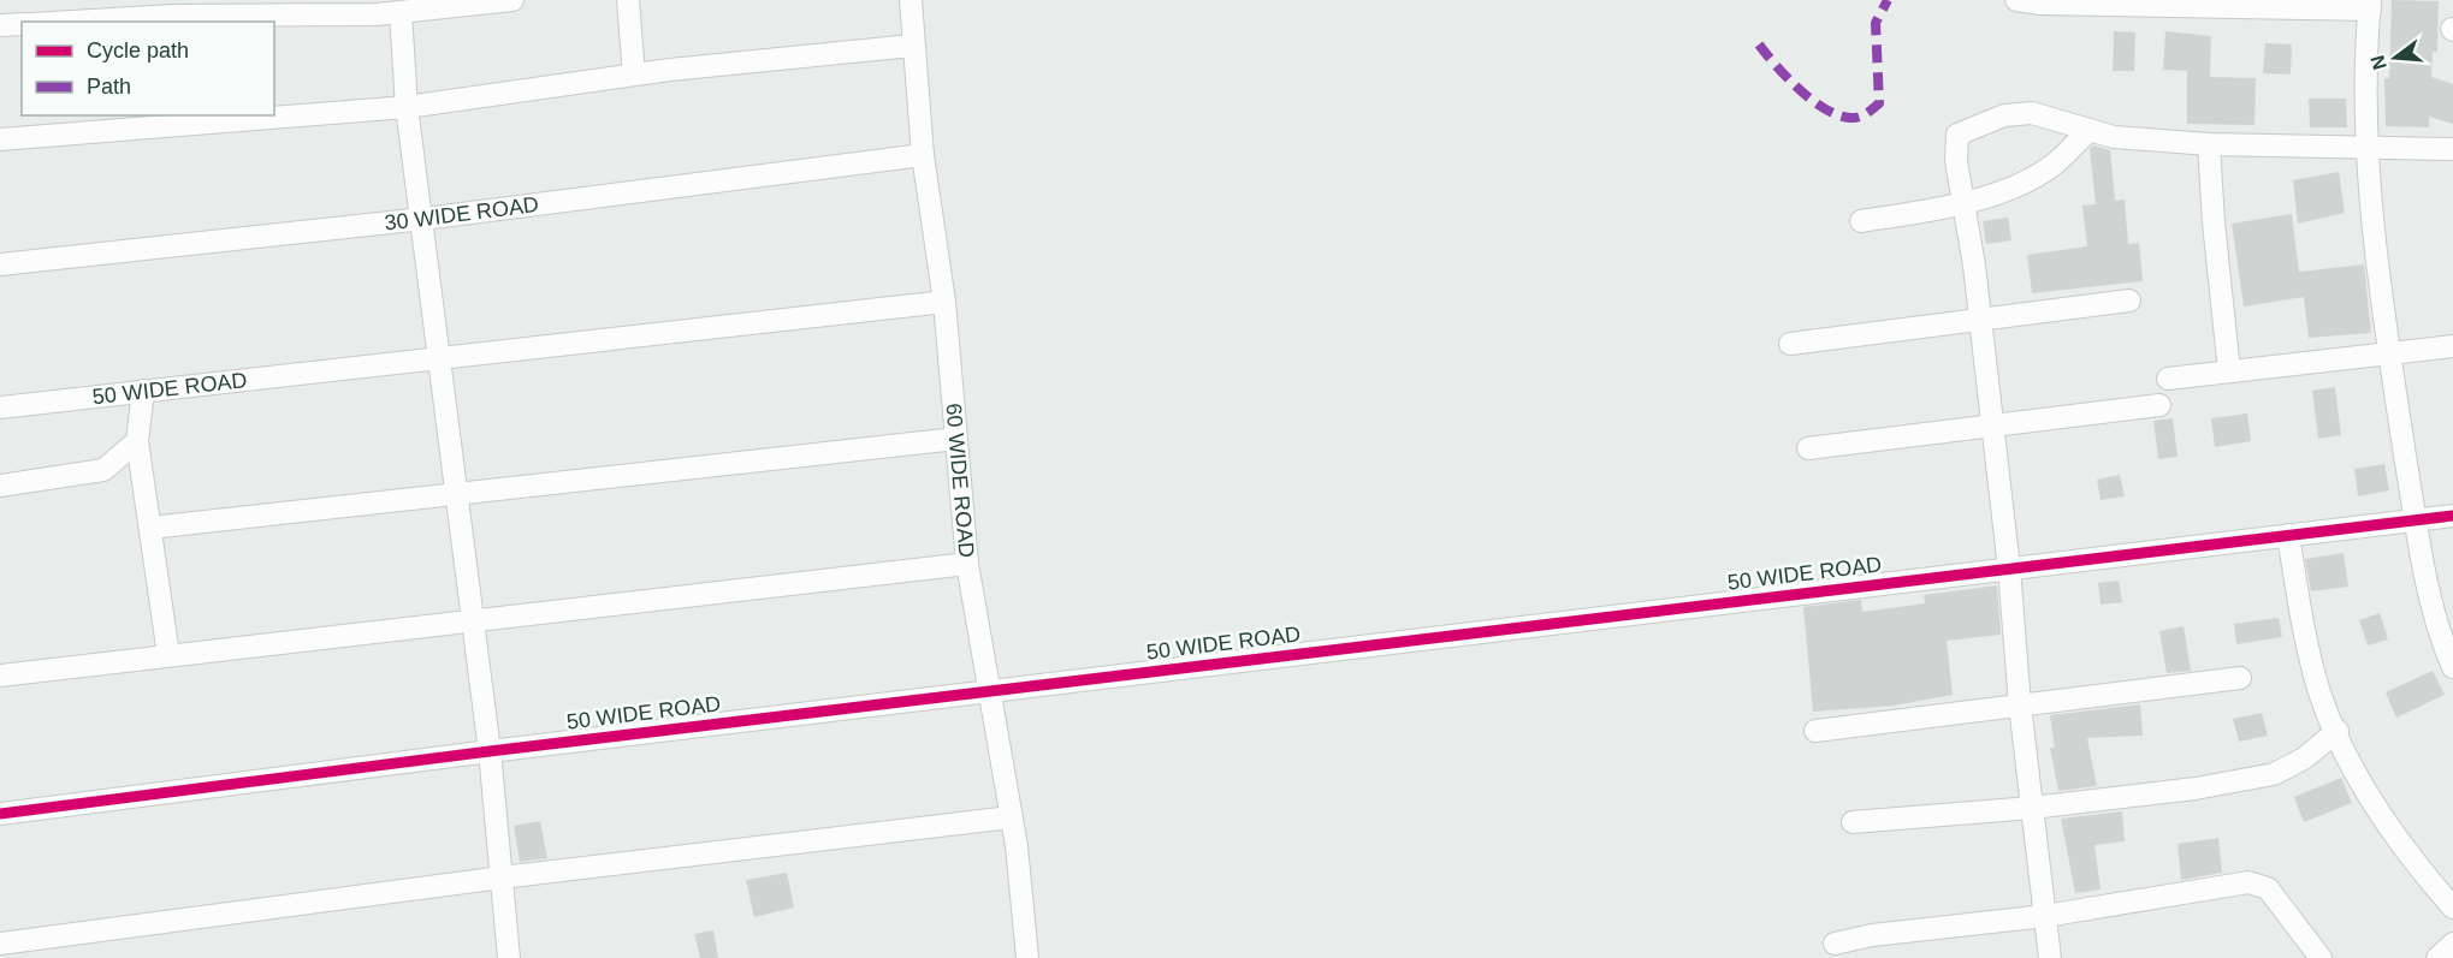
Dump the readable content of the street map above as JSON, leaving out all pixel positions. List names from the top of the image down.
{
  "streets": {
    "street": ["30 WIDE ROAD", "50 WIDE ROAD", "60 WIDE ROAD"]
  },
  "crossings": [
    ["30 WIDE ROAD", "60 WIDE ROAD"],
    ["50 WIDE ROAD", "60 WIDE ROAD"]
  ],
  "legend": ["Cycle path", "Path"],
  "north": "left"
}
